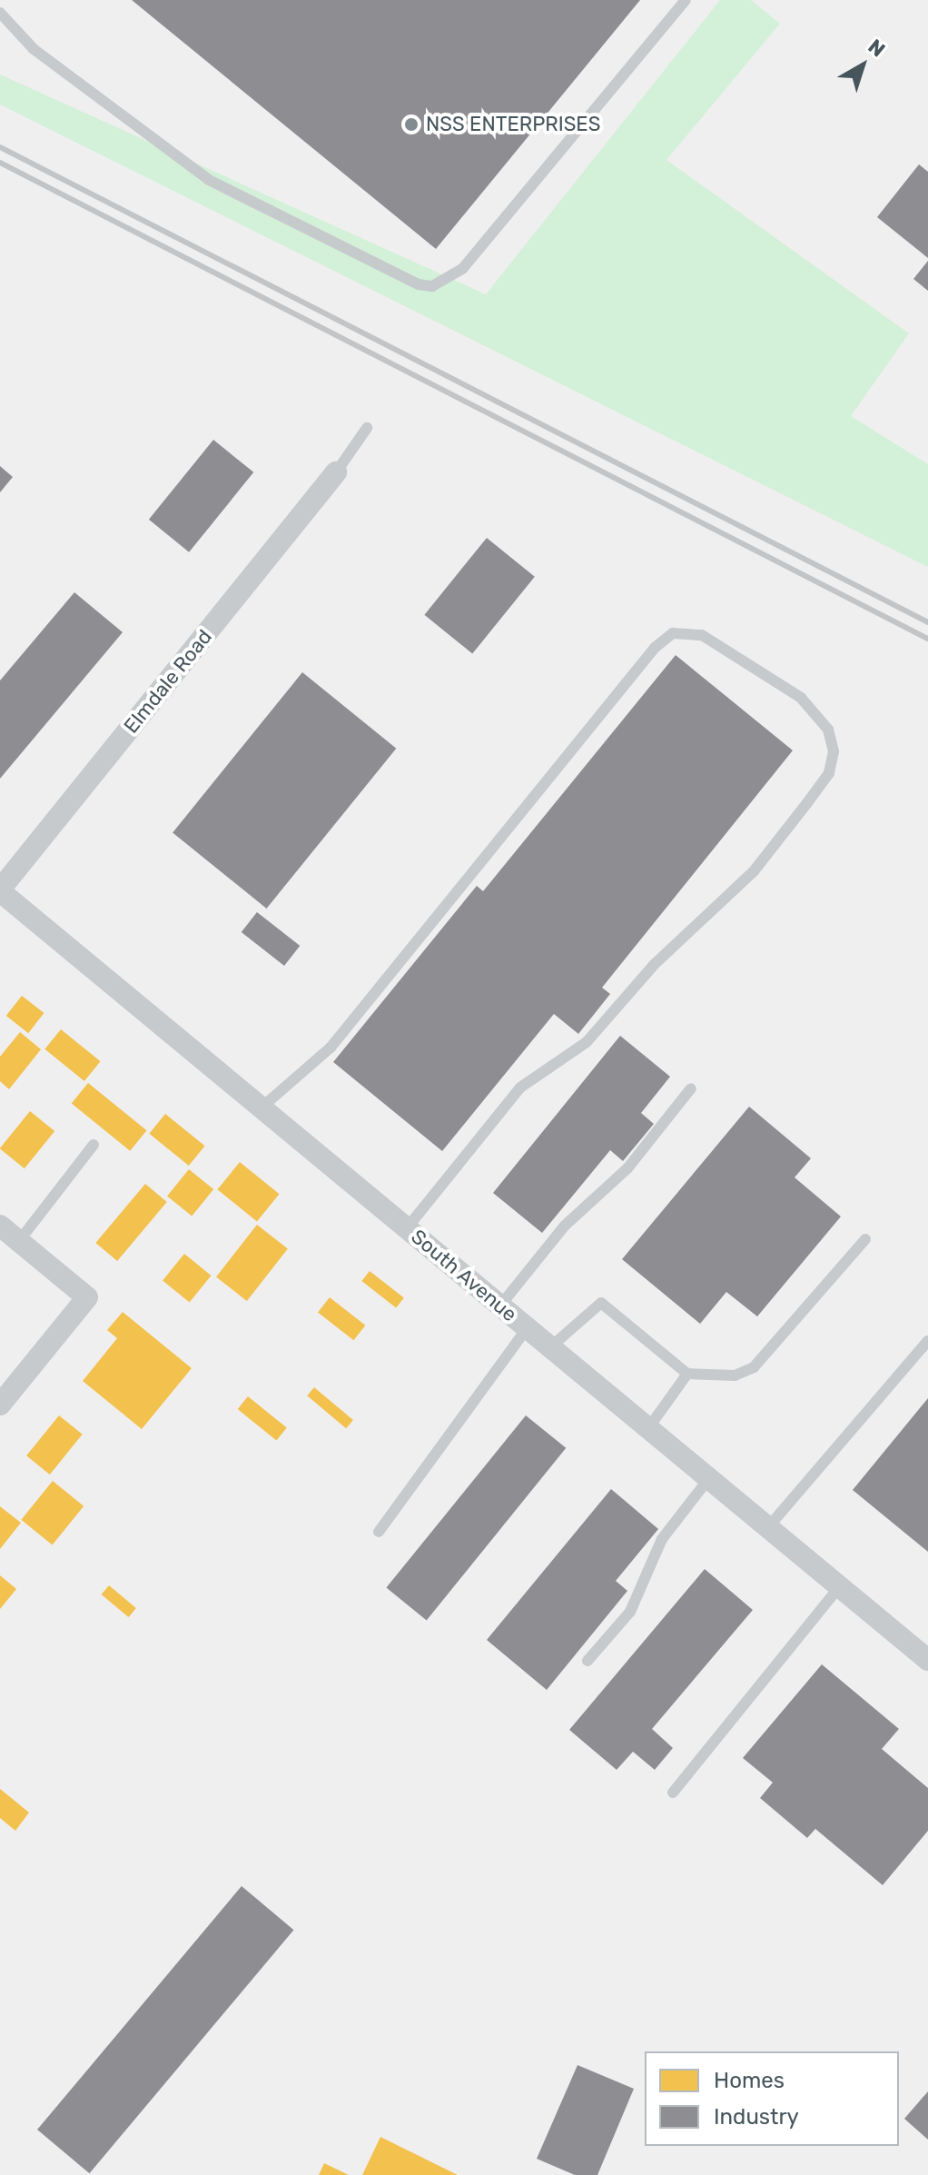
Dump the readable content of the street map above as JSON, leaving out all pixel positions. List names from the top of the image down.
{
  "streets": {
    "street": ["Elmdale Road", "South Avenue"]
  },
  "crossings": [
    ["Elmdale Road", "South Avenue"]
  ],
  "places": ["NSS ENTERPRISES"],
  "legend": ["Homes", "Industry"],
  "north": "top right"
}
